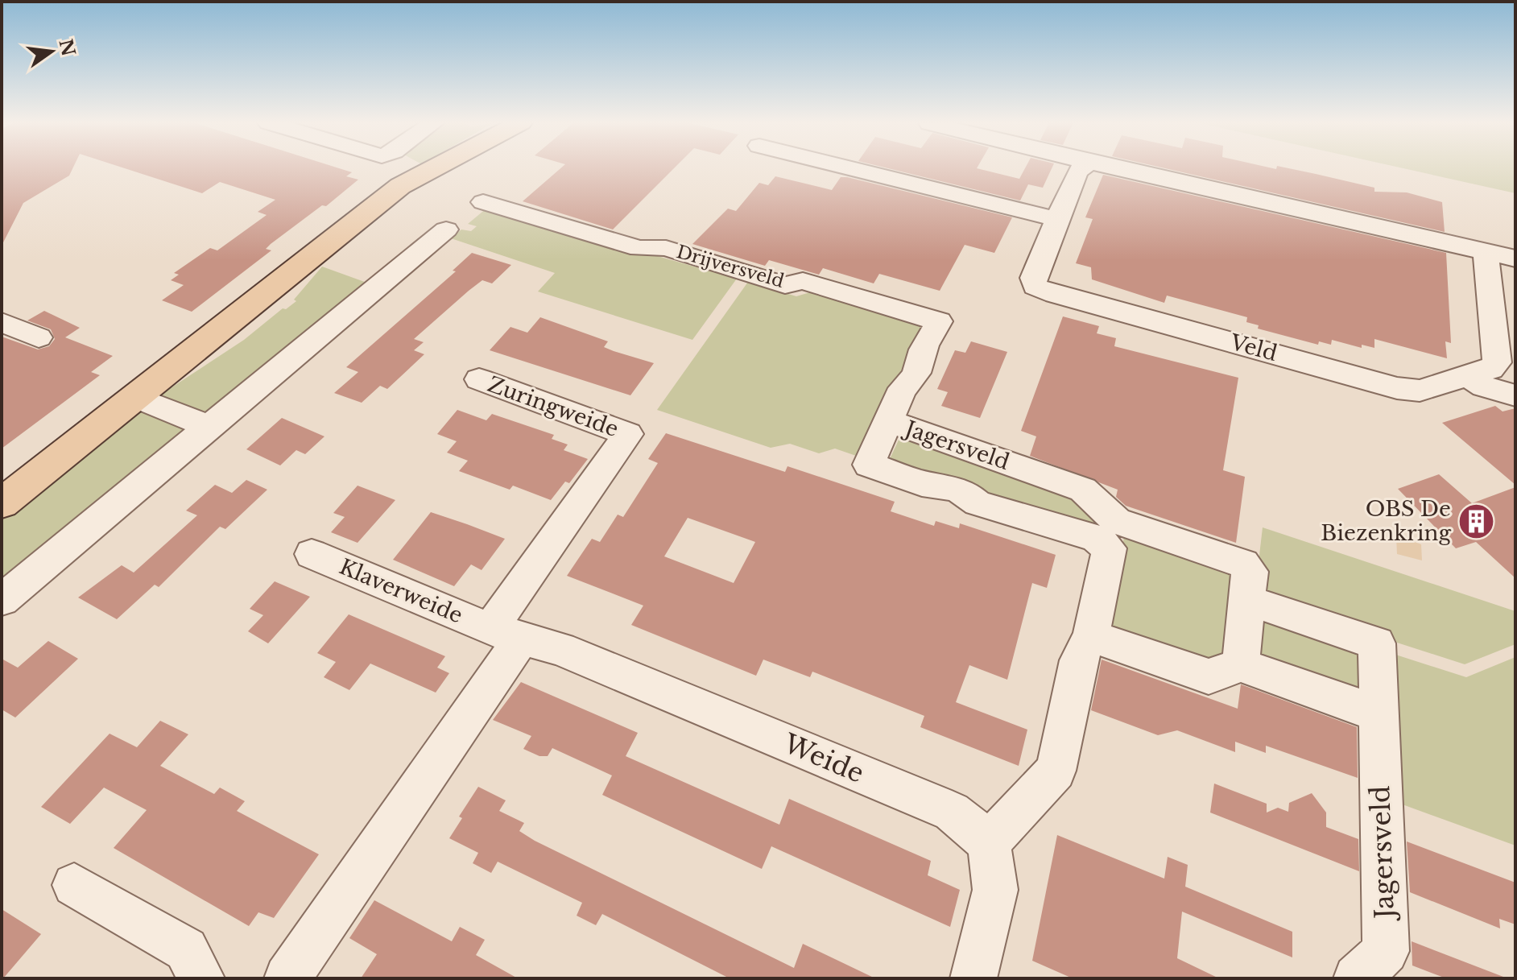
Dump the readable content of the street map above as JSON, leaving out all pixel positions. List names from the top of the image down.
{
  "streets": {
    "street": [
      "Drijversveld",
      "Veld",
      "Zuringweide",
      "Jagersveld",
      "Klaverweide",
      "Weide"
    ]
  },
  "crossings": [
    ["Drijversveld", "Jagersveld"],
    ["Zuringweide", "Klaverweide"],
    ["Zuringweide", "Weide"],
    ["Jagersveld", "Weide"],
    ["Klaverweide", "Weide"]
  ],
  "places": {
    "building": ["OBS De Biezenkring"]
  },
  "north": "right"
}
